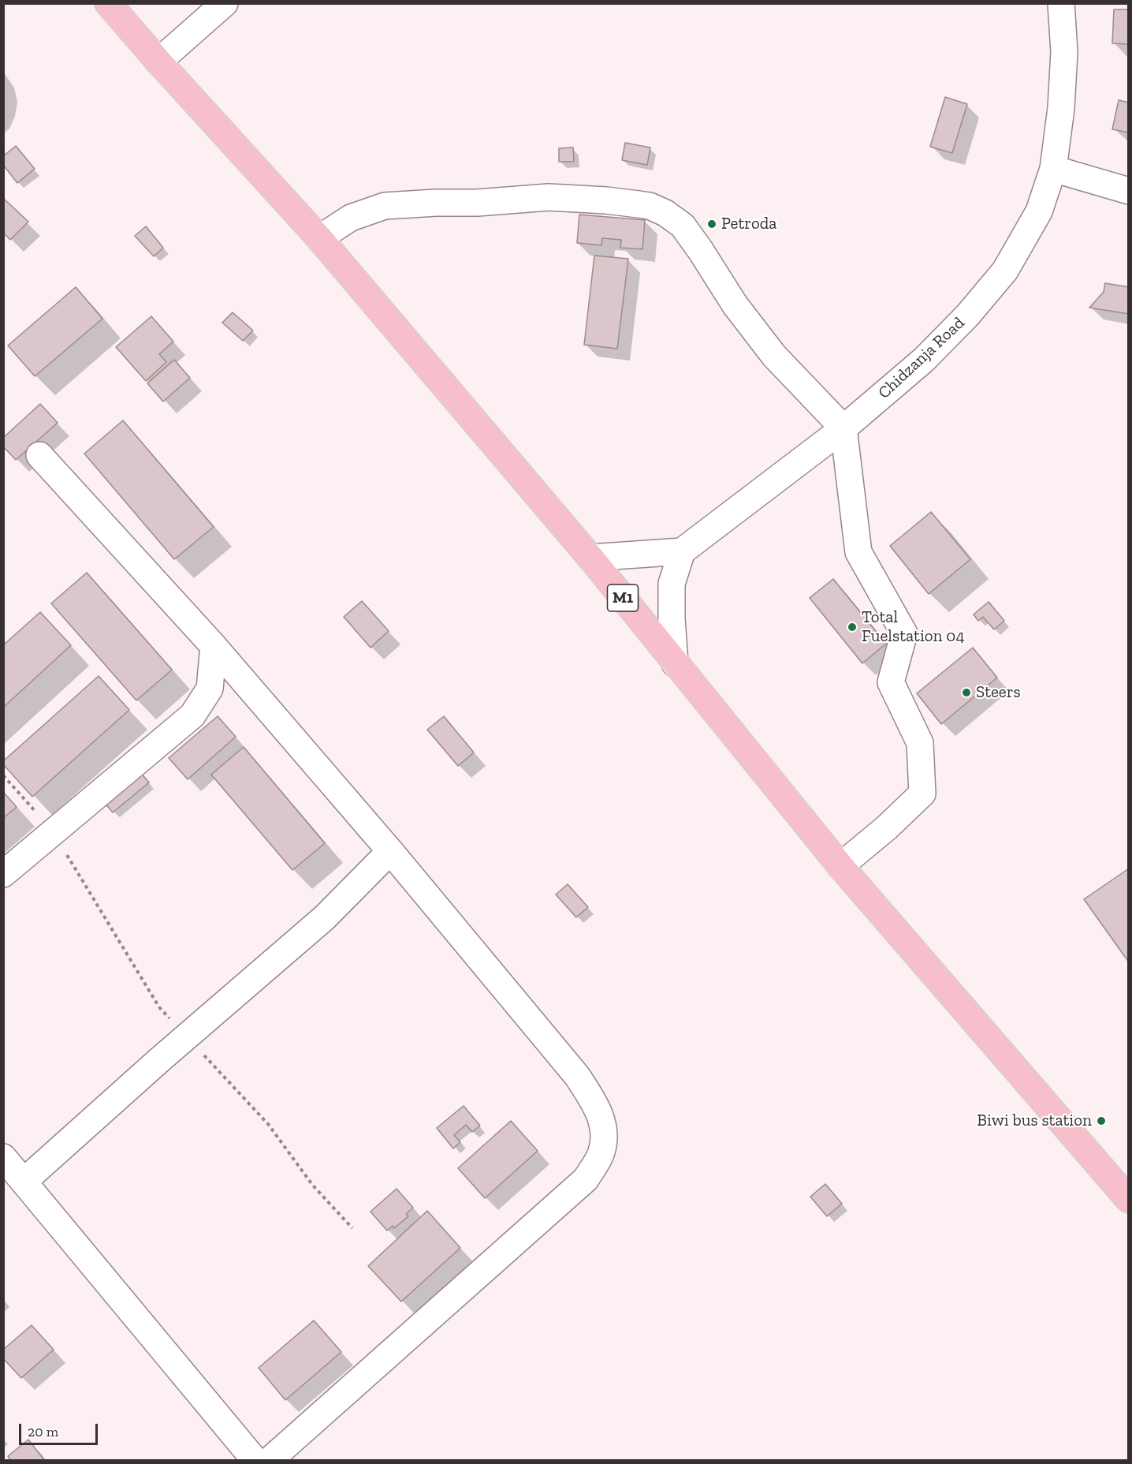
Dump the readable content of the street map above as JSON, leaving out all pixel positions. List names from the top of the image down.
{
  "streets": {
    "highway": ["M1"],
    "street": ["Chidzanja Road"]
  },
  "places": [
    "Petroda",
    "Total Fuelstation 04",
    "Steers",
    "Biwi bus station"
  ],
  "scale_bar": "20 m"
}
